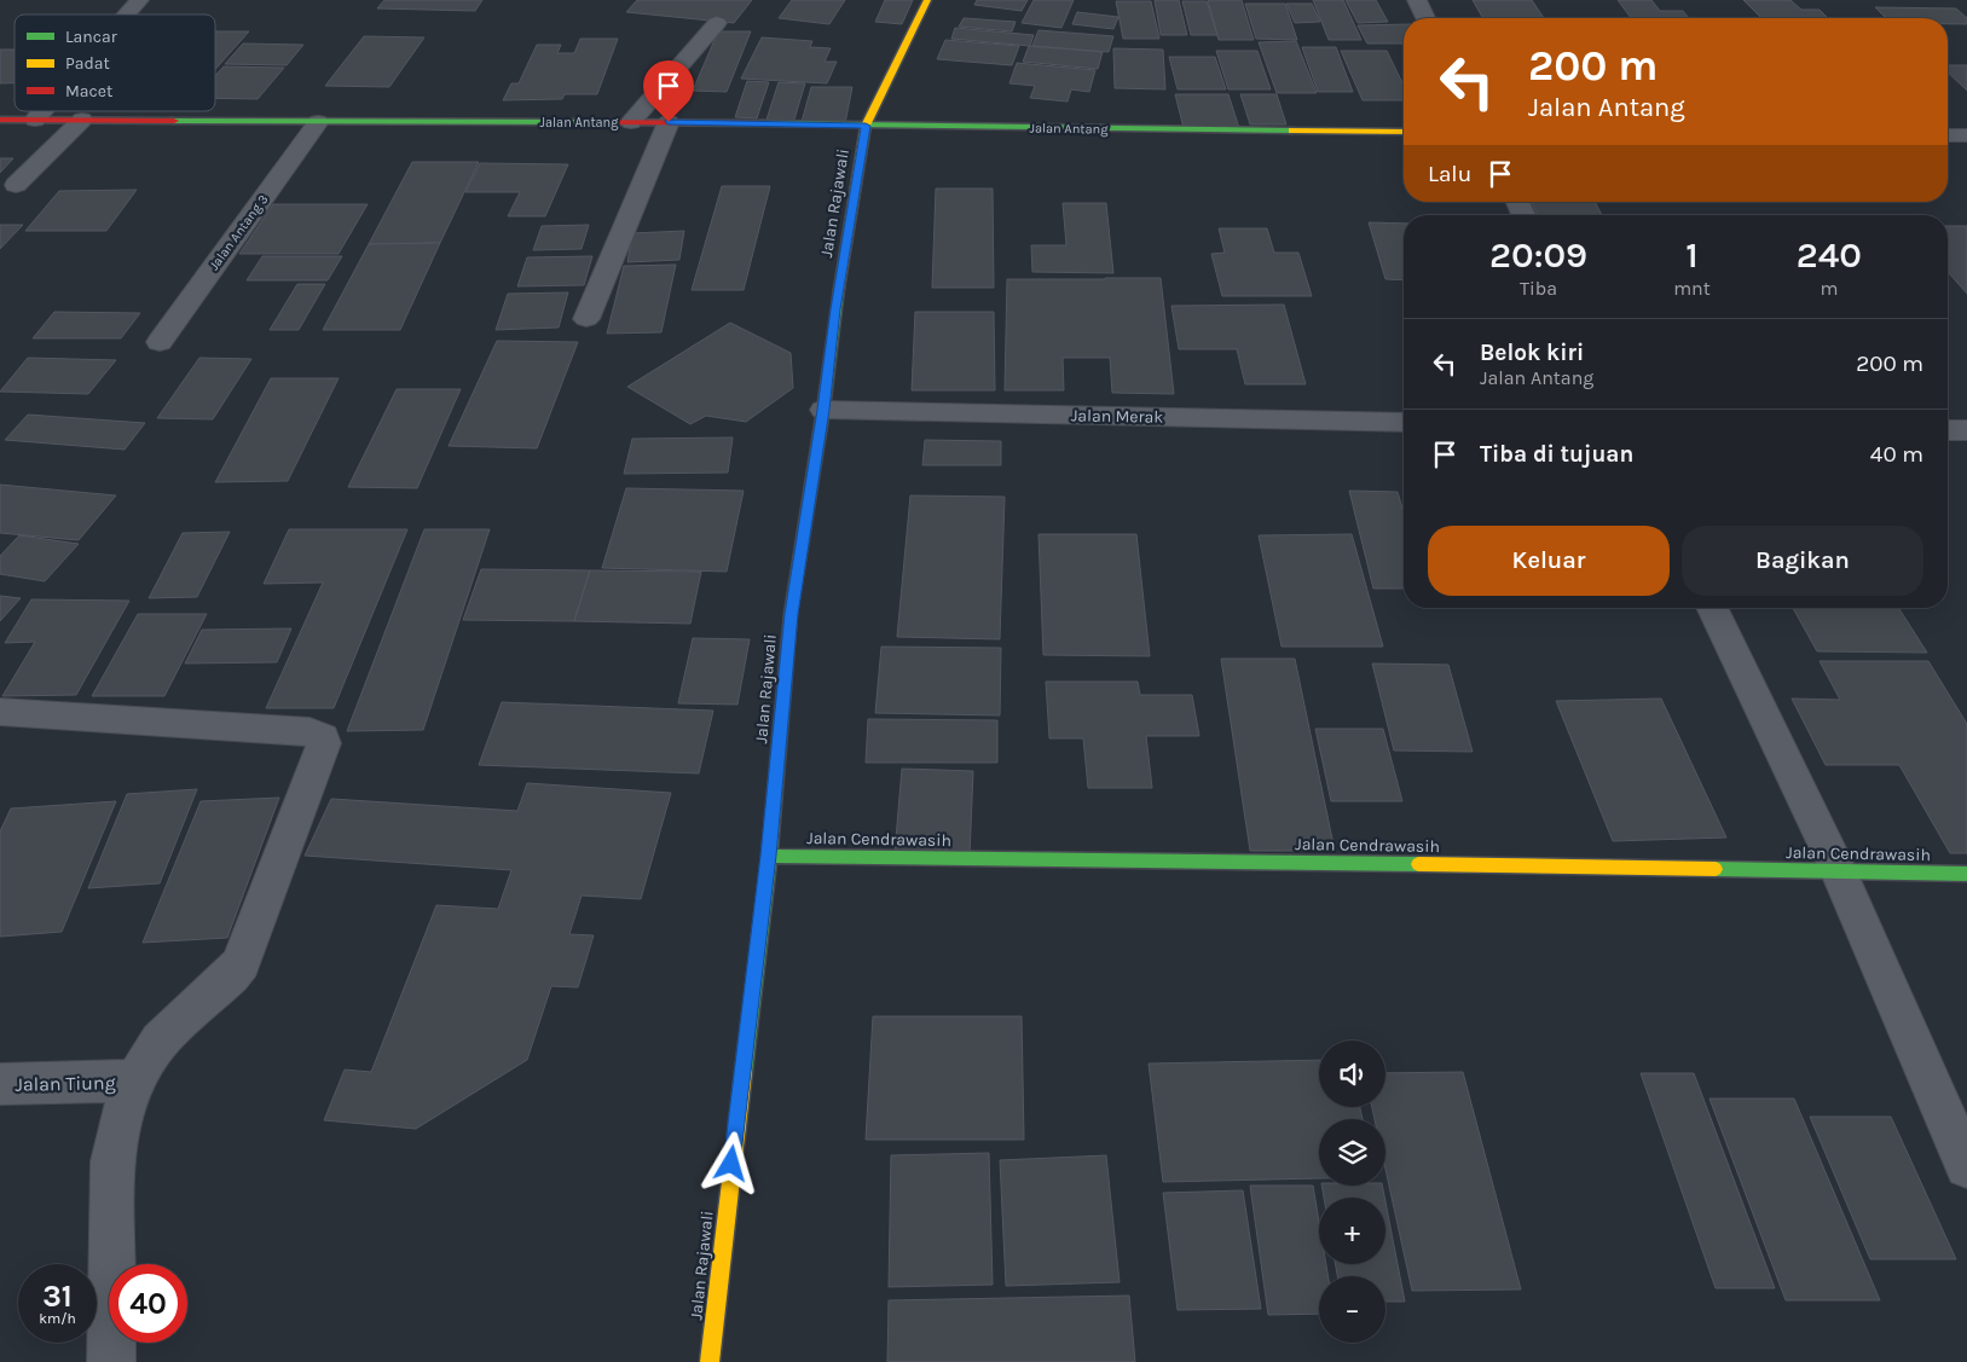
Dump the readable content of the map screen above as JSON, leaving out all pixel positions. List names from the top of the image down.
{
  "streets": {
    "street": [
      "Jalan Antang",
      "Jalan Rajawali",
      "Jalan Antang 3",
      "Jalan Merak",
      "Jalan Cendrawasih",
      "Jalan Tiung"
    ]
  },
  "crossings": [
    ["Jalan Antang", "Jalan Rajawali"],
    ["Jalan Antang", "Jalan Antang 3"],
    ["Jalan Rajawali", "Jalan Merak"],
    ["Jalan Rajawali", "Jalan Cendrawasih"]
  ],
  "legend": ["Lancar", "Padat", "Macet"],
  "page": {
    "turn": ["200 m", "Jalan Antang"],
    "then": "Lalu",
    "eta": [
      "20:09",
      "Tiba",
      "1",
      "mnt",
      "240",
      "m"
    ],
    "list": [
      {
        "name": "Belok kiri",
        "note": "Jalan Antang",
        "value": "200 m"
      },
      {
        "name": "Tiba di tujuan",
        "value": "40 m"
      }
    ],
    "buttons": ["Keluar", "Bagikan"],
    "map_buttons": ["+", "−"],
    "speed": "31 km/h",
    "limit": "40"
  }
}
